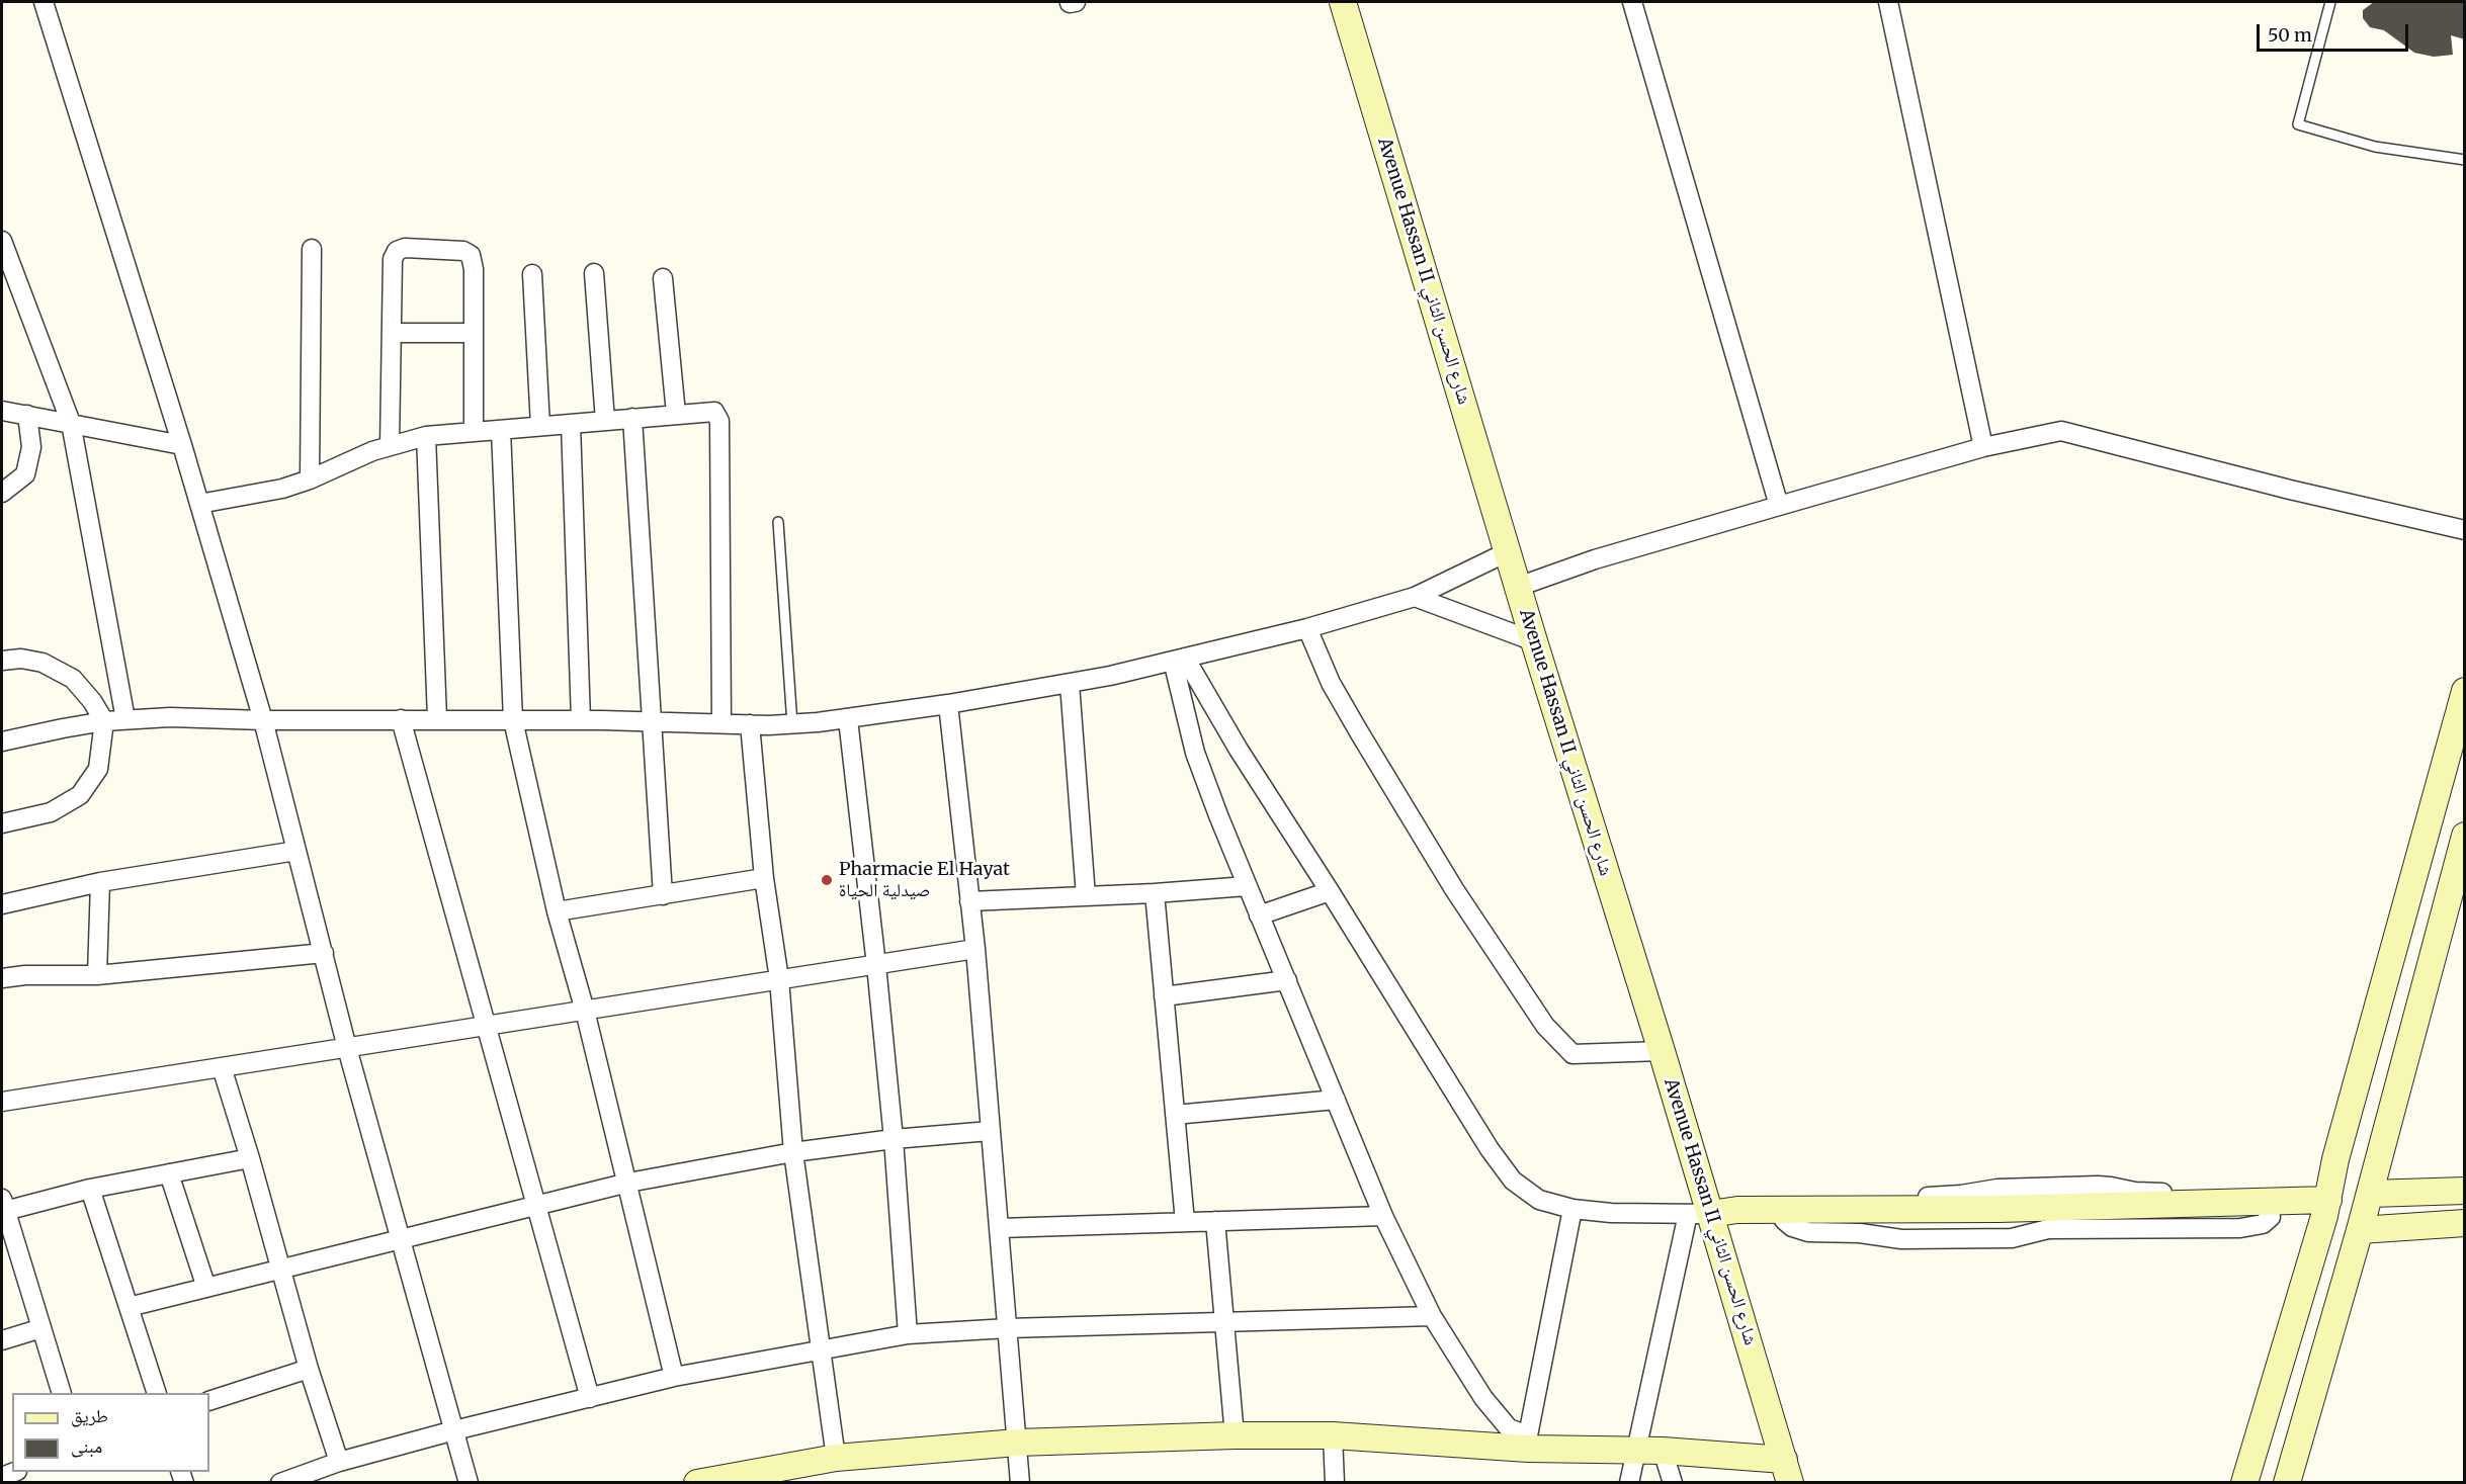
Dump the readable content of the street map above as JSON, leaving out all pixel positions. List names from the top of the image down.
{
  "streets": {
    "street": ["Avenue Hassan II شارع الحسن الثاني"]
  },
  "places": ["Pharmacie El Hayat صيدلية الحياة"],
  "legend": ["طريق", "مبنى"],
  "scale_bar": "50 m"
}
